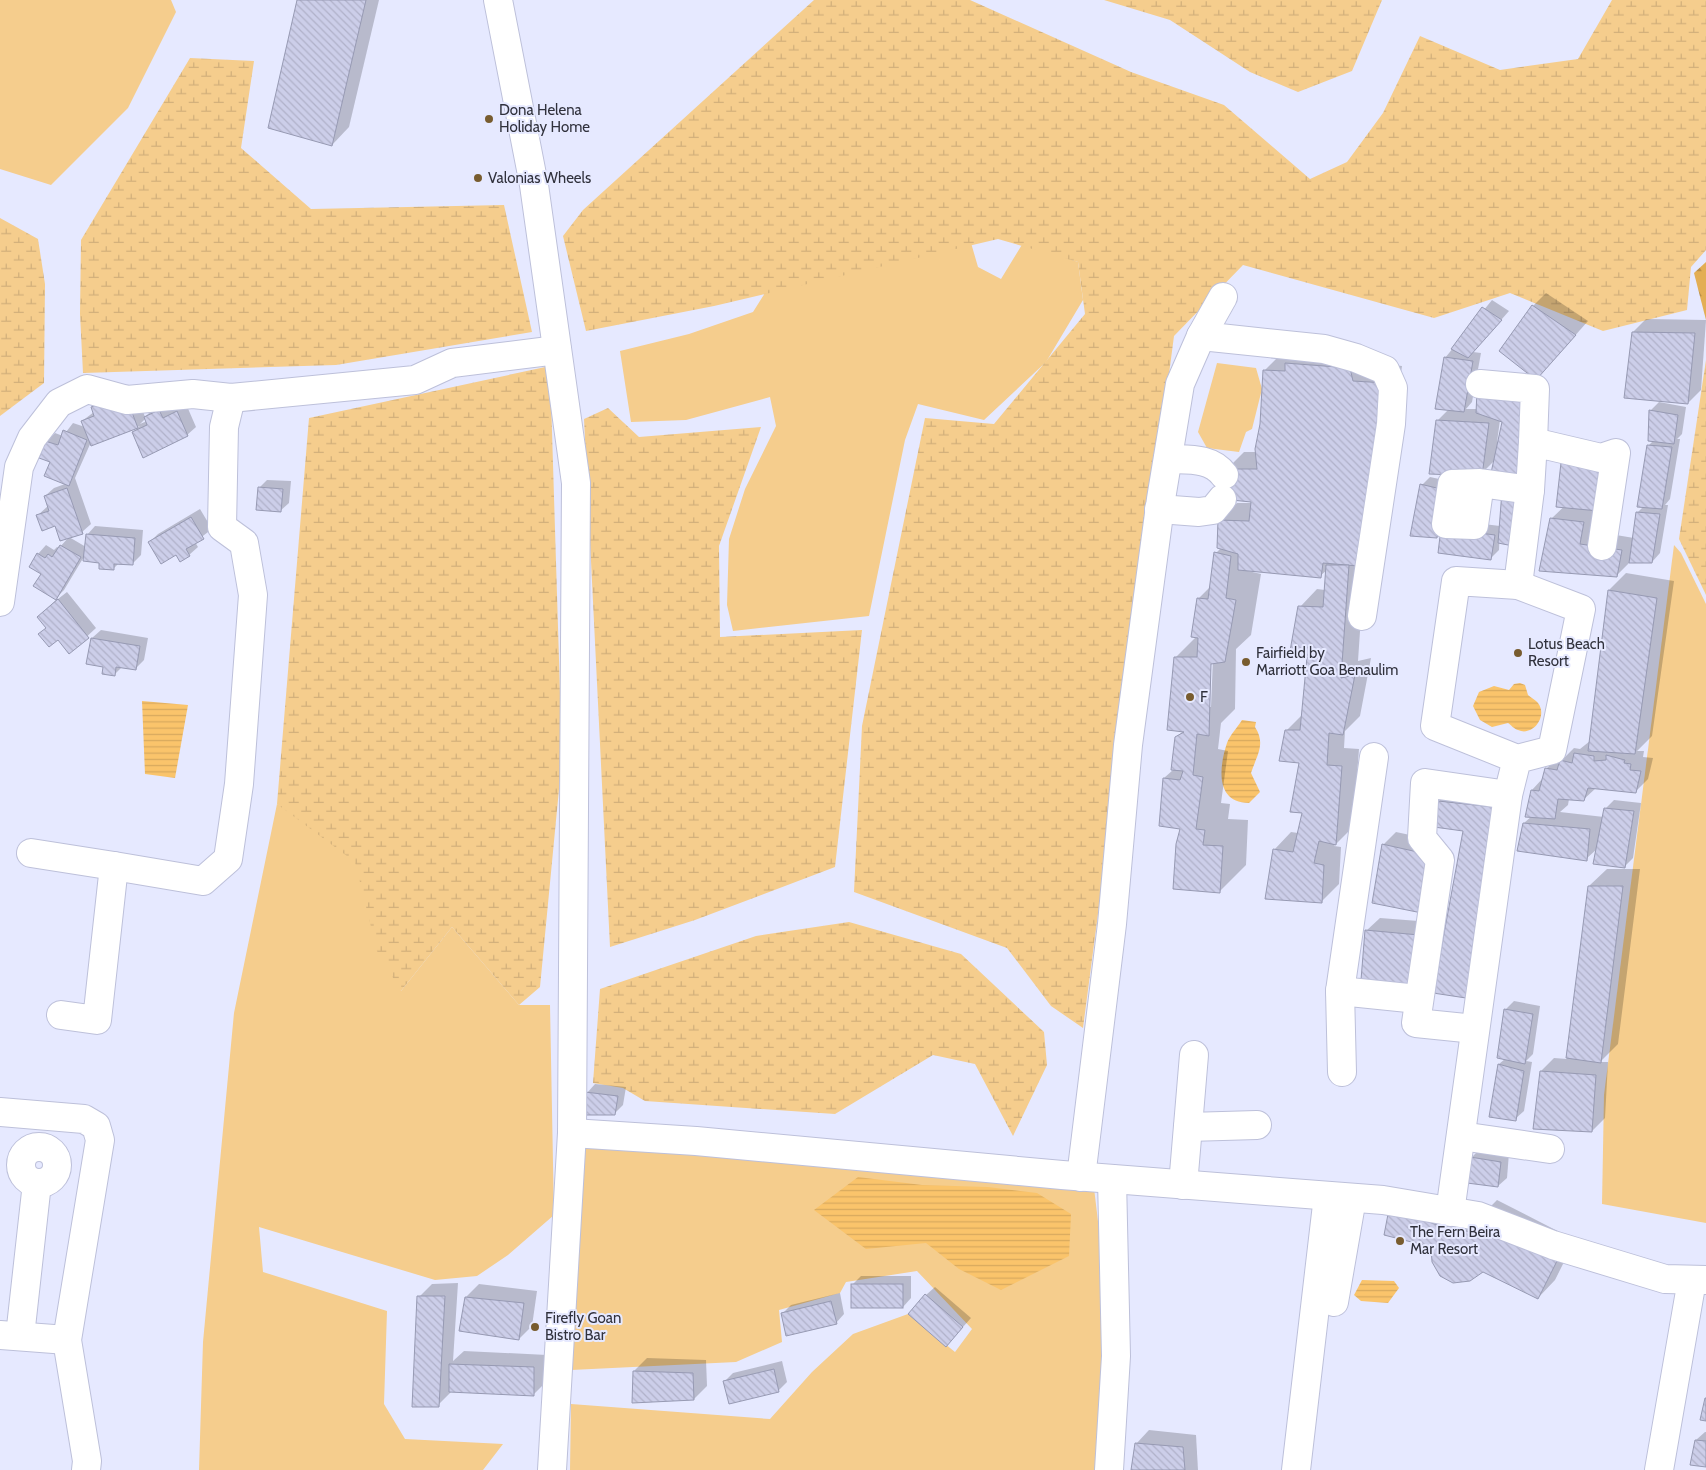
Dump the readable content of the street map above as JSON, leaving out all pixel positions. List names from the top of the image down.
{
  "places": [
    "Dona Helena Holiday Home",
    "Valonias Wheels",
    "Lotus Beach Resort",
    "Fairfield by Marriott Goa Benaulim",
    "F",
    "The Fern Beira Mar Resort",
    "Firefly Goan Bistro Bar"
  ]
}
